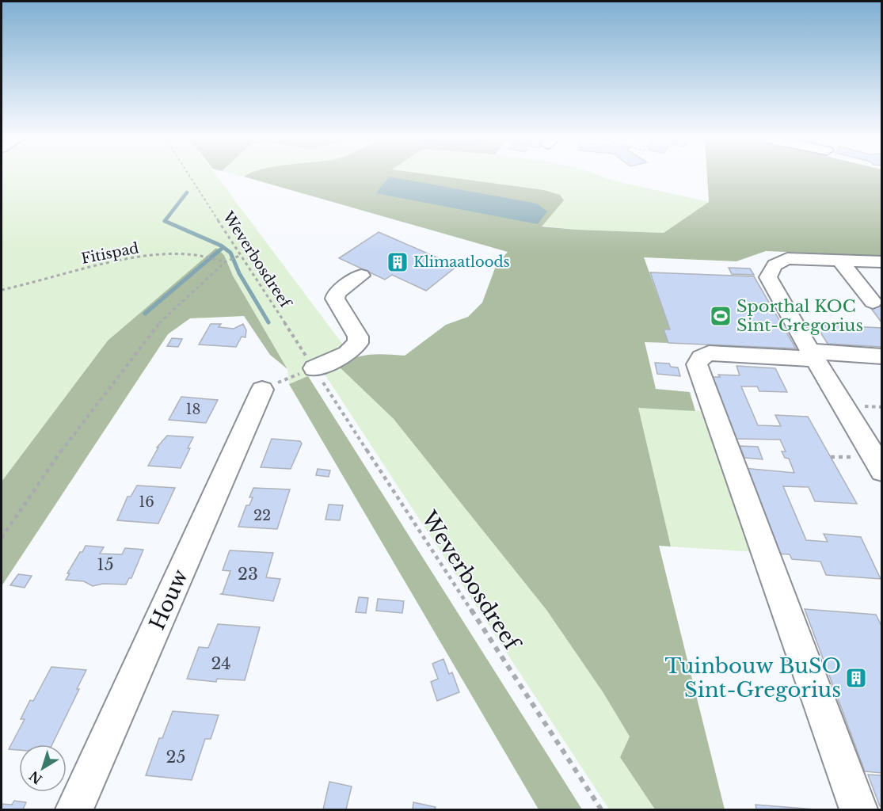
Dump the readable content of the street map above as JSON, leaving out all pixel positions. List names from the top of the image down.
{
  "streets": {
    "street": ["Houw"],
    "path": ["Fitispad", "Weverbosdreef"]
  },
  "places": {
    "building": ["Klimaatloods", "Tuinbouw BuSO Sint-Gregorius"],
    "sports": ["Sporthal KOC Sint-Gregorius"]
  },
  "house_numbers": [
    "18",
    "16",
    "22",
    "15",
    "23",
    "24",
    "25"
  ],
  "north": "bottom left"
}
